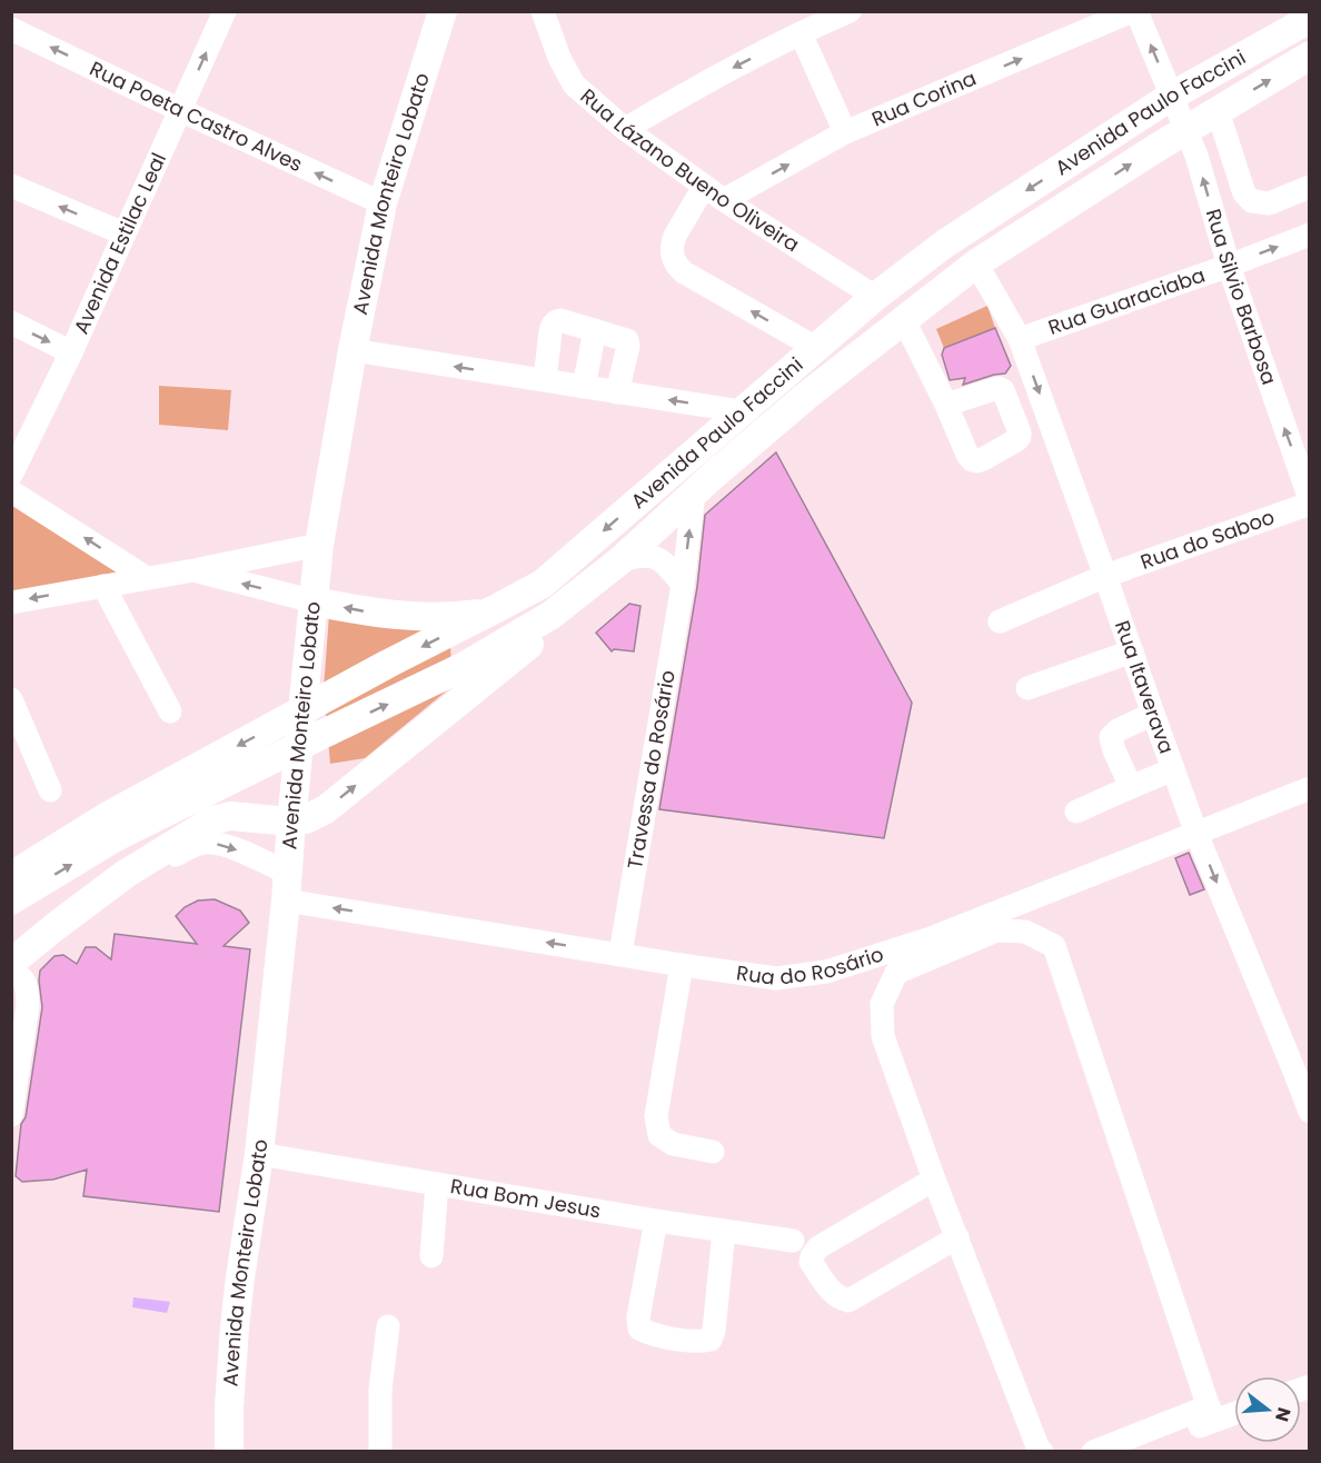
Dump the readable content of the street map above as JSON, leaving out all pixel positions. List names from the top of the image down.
{
  "streets": {
    "main road": ["Avenida Paulo Faccini", "Avenida Monteiro Lobato"],
    "street": [
      "Rua Corina",
      "Rua Poeta Castro Alves",
      "Rua Lázano Bueno Oliveira",
      "Avenida Estilac Leal",
      "Rua Silvio Barbosa",
      "Rua Guaraciaba",
      "Rua do Saboo",
      "Rua Itaverava",
      "Travessa do Rosário",
      "Rua do Rosário",
      "Rua Bom Jesus"
    ]
  },
  "crossings": [
    ["Rua Corina", "Rua Lázano Bueno Oliveira"],
    ["Rua Corina", "Rua Silvio Barbosa"],
    ["Avenida Paulo Faccini", "Rua Lázano Bueno Oliveira"],
    ["Avenida Paulo Faccini", "Avenida Monteiro Lobato"],
    ["Avenida Paulo Faccini", "Rua Silvio Barbosa"],
    ["Avenida Paulo Faccini", "Rua Itaverava"],
    ["Avenida Paulo Faccini", "Travessa do Rosário"],
    ["Rua Poeta Castro Alves", "Avenida Monteiro Lobato"],
    ["Rua Poeta Castro Alves", "Avenida Estilac Leal"],
    ["Avenida Monteiro Lobato", "Rua do Rosário"],
    ["Avenida Monteiro Lobato", "Rua Bom Jesus"],
    ["Rua Silvio Barbosa", "Rua Guaraciaba"],
    ["Rua Guaraciaba", "Rua Itaverava"],
    ["Rua do Saboo", "Rua Itaverava"],
    ["Rua Itaverava", "Rua do Rosário"],
    ["Travessa do Rosário", "Rua do Rosário"]
  ],
  "one_way": ["Rua Poeta Castro Alves", "Rua Silvio Barbosa", "Rua Itaverava"],
  "north": "right"
}
